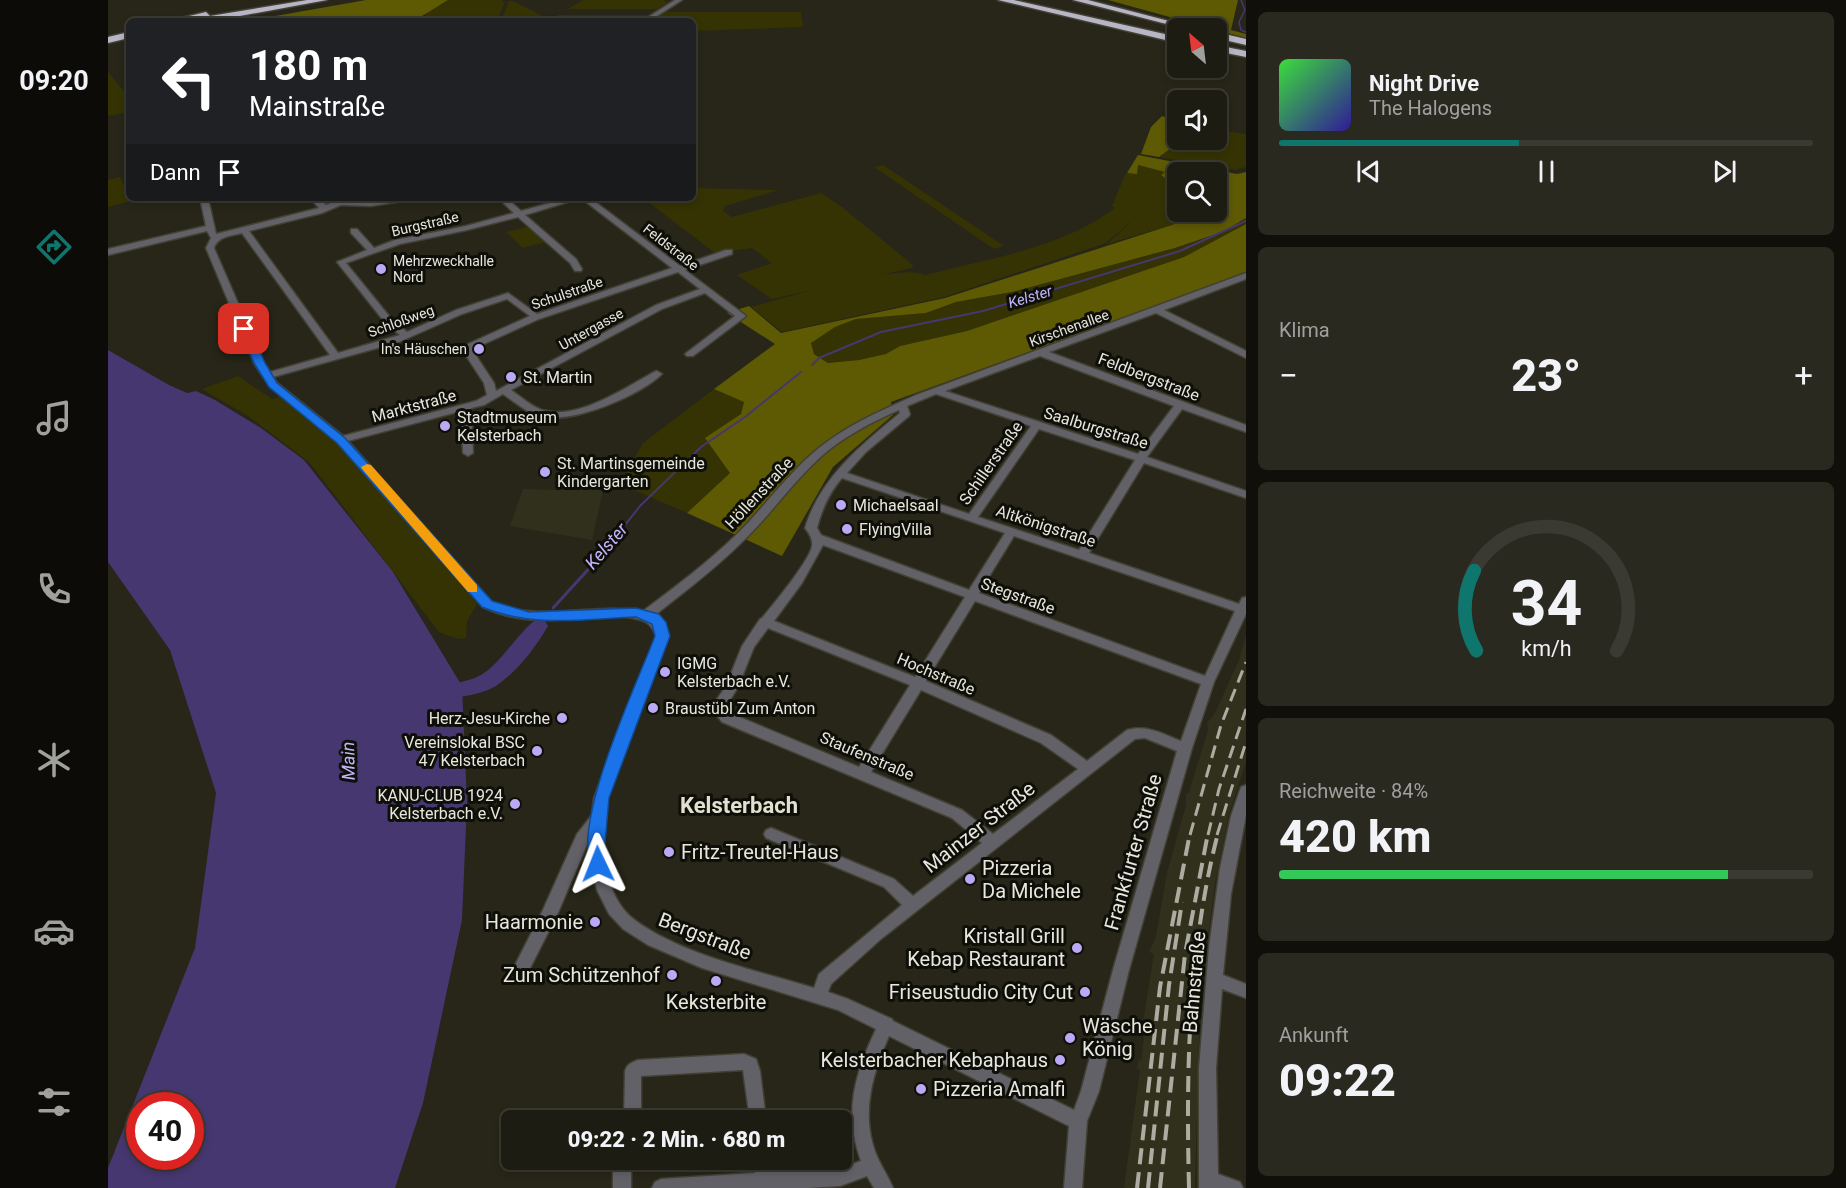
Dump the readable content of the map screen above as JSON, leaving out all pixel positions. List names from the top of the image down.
{
  "streets": {
    "street": [
      "Burgstraße",
      "Feldstraße",
      "Schulstraße",
      "Schloßweg",
      "Kirschenallee",
      "Untergasse",
      "Feldbergstraße",
      "Marktstraße",
      "Saalburgstraße",
      "Schillerstraße",
      "Höllenstraße",
      "Altkönigstraße",
      "Stegstraße",
      "Hochstraße",
      "Staufenstraße",
      "Mainzer Straße",
      "Frankfurter Straße",
      "Bergstraße",
      "Bahnstraße"
    ]
  },
  "crossings": [
    ["Burgstraße", "Schloßweg"],
    ["Feldstraße", "Schulstraße"],
    ["Feldstraße", "Untergasse"],
    ["Schulstraße", "Schloßweg"],
    ["Schulstraße", "Untergasse"],
    ["Schulstraße", "Marktstraße"],
    ["Kirschenallee", "Feldbergstraße"],
    ["Kirschenallee", "Saalburgstraße"],
    ["Kirschenallee", "Höllenstraße"],
    ["Untergasse", "Marktstraße"],
    ["Saalburgstraße", "Schillerstraße"],
    ["Schillerstraße", "Altkönigstraße"],
    ["Höllenstraße", "Bergstraße"],
    ["Altkönigstraße", "Frankfurter Straße"],
    ["Stegstraße", "Frankfurter Straße"],
    ["Hochstraße", "Staufenstraße"],
    ["Hochstraße", "Mainzer Straße"],
    ["Staufenstraße", "Mainzer Straße"],
    ["Mainzer Straße", "Frankfurter Straße"],
    ["Mainzer Straße", "Bergstraße"],
    ["Frankfurter Straße", "Bergstraße"]
  ],
  "districts": ["Kelsterbach"],
  "water": ["Kelster", "Main"],
  "places": [
    "Mehrzweckhalle Nord",
    "In's Häuschen",
    "St. Martin",
    "Stadtmuseum Kelsterbach",
    "St. Martinsgemeinde Kindergarten",
    "Michaelsaal",
    "FlyingVilla",
    "IGMG Kelsterbach e.V.",
    "Braustübl Zum Anton",
    "Herz-Jesu-Kirche",
    "Vereinslokal BSC 47 Kelsterbach",
    "KANU-CLUB 1924 Kelsterbach e.V.",
    "Fritz-Treutel-Haus",
    "Pizzeria Da Michele",
    "Haarmonie",
    "Kristall Grill Kebap Restaurant",
    "Zum Schützenhof",
    "Keksterbite",
    "Friseustudio City Cut",
    "Wäsche König",
    "Kelsterbacher Kebaphaus",
    "Pizzeria Amalfi"
  ],
  "north": "top left",
  "page": {
    "tabs": "09:20",
    "turn": ["180 m", "Mainstraße"],
    "song": ["Night Drive", "The Halogens"],
    "then": "Dann",
    "tile": [
      "Klima",
      ["Reichweite · 84%", "420 km"],
      ["Ankunft", "09:22"]
    ],
    "heat": ["−", "23°", "+"],
    "limit": "40",
    "trip": "09:22 · 2 Min. · 680 m",
    "gauge": ["34", "km/h"]
  }
}
